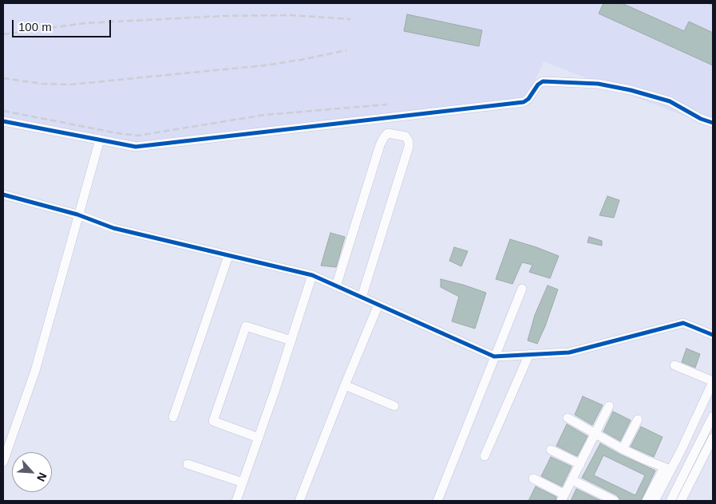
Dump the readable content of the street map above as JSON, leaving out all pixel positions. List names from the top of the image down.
{
  "scale_bar": "100 m",
  "north": "bottom right"
}
